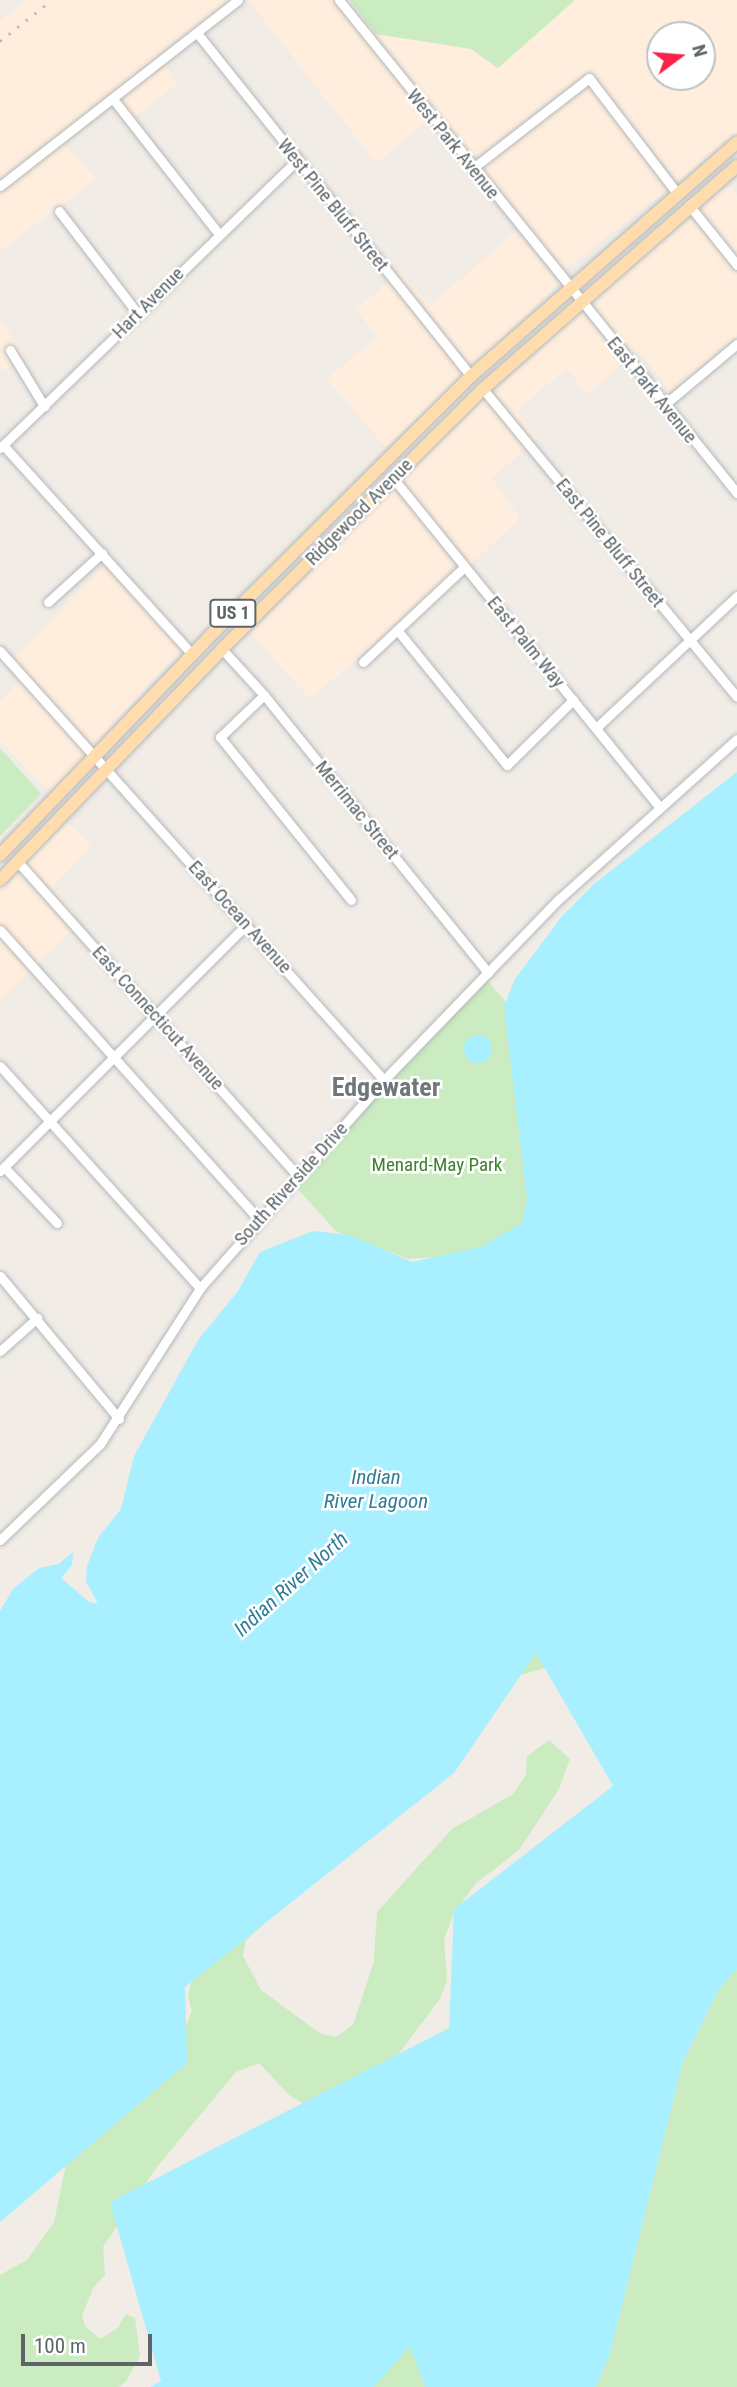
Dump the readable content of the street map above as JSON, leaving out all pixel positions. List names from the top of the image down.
{
  "streets": {
    "main road": ["Ridgewood Avenue", "US 1"],
    "street": [
      "West Park Avenue",
      "West Pine Bluff Street",
      "Hart Avenue",
      "East Park Avenue",
      "East Pine Bluff Street",
      "East Palm Way",
      "Merrimac Street",
      "East Ocean Avenue",
      "East Connecticut Avenue",
      "South Riverside Drive"
    ]
  },
  "crossings": [
    ["West Park Avenue", "East Park Avenue"],
    ["West Park Avenue", "Ridgewood Avenue"],
    ["West Pine Bluff Street", "Hart Avenue"],
    ["West Pine Bluff Street", "Ridgewood Avenue"],
    ["East Park Avenue", "Ridgewood Avenue"],
    ["Ridgewood Avenue", "East Pine Bluff Street"],
    ["Ridgewood Avenue", "East Palm Way"],
    ["Ridgewood Avenue", "Merrimac Street"],
    ["Ridgewood Avenue", "East Ocean Avenue"],
    ["Ridgewood Avenue", "East Connecticut Avenue"],
    ["East Palm Way", "South Riverside Drive"],
    ["Merrimac Street", "South Riverside Drive"],
    ["East Ocean Avenue", "South Riverside Drive"],
    ["East Connecticut Avenue", "South Riverside Drive"]
  ],
  "districts": ["Edgewater"],
  "water": ["Indian River Lagoon", "Indian River North"],
  "parks": ["Menard-May Park"],
  "scale_bar": "100 m",
  "north": "right"
}
